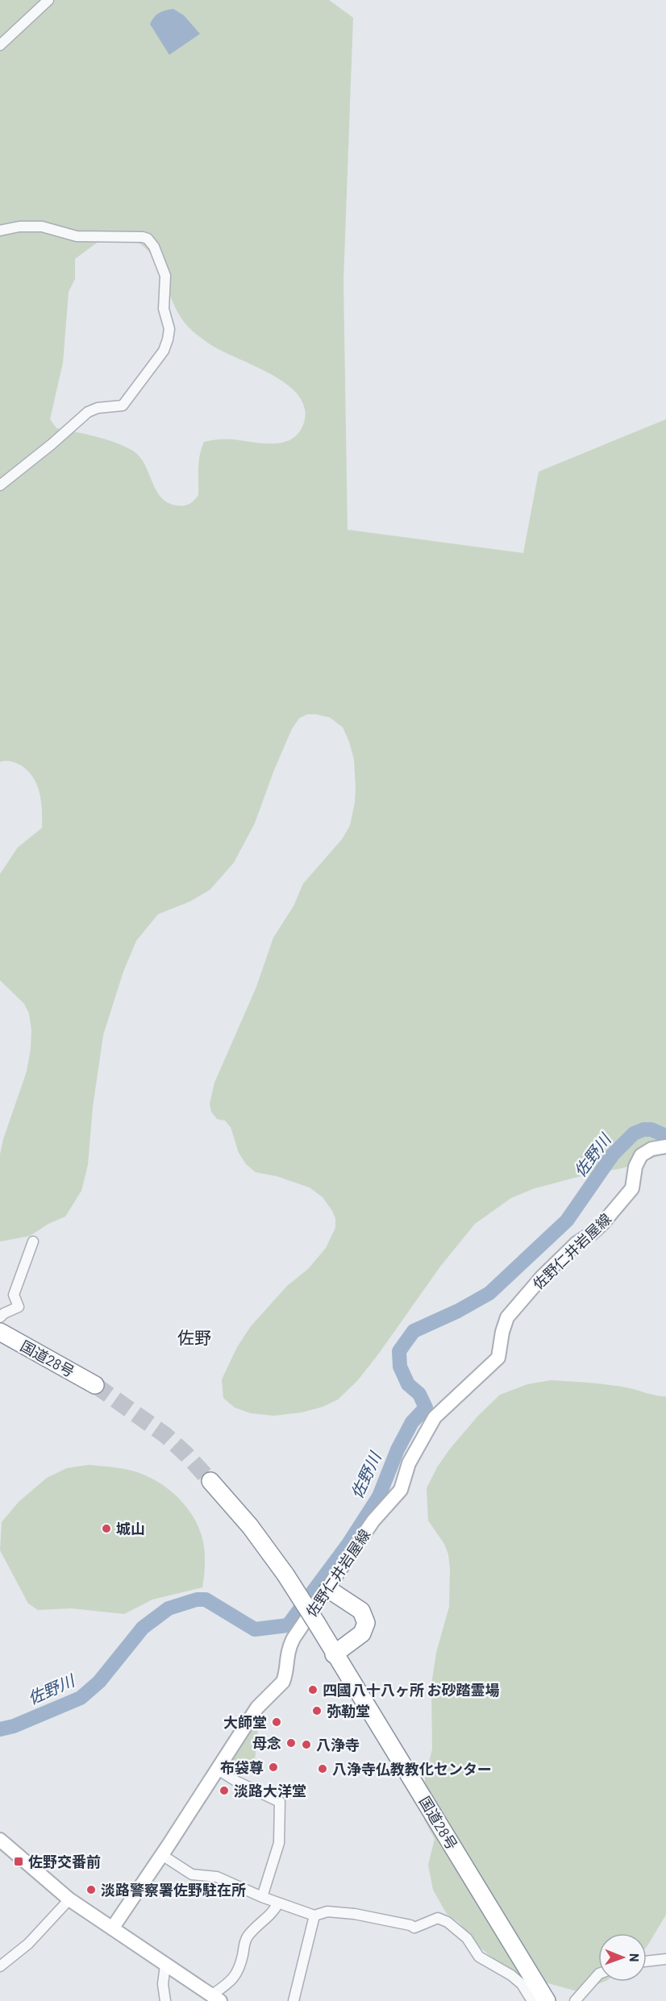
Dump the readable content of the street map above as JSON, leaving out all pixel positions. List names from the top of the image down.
{
  "streets": {
    "highway": ["国道28号"],
    "main road": ["佐野仁井岩屋線"]
  },
  "districts": ["佐野"],
  "water": ["佐野川"],
  "places": {
    "other": [
      "城山",
      "四國八十八ヶ所 お砂踏霊場",
      "弥勒堂",
      "大師堂",
      "母念",
      "八浄寺",
      "布袋尊",
      "八浄寺仏教教化センター",
      "淡路大洋堂",
      "淡路警察署佐野駐在所"
    ],
    "transit": ["佐野交番前"]
  },
  "north": "right"
}
